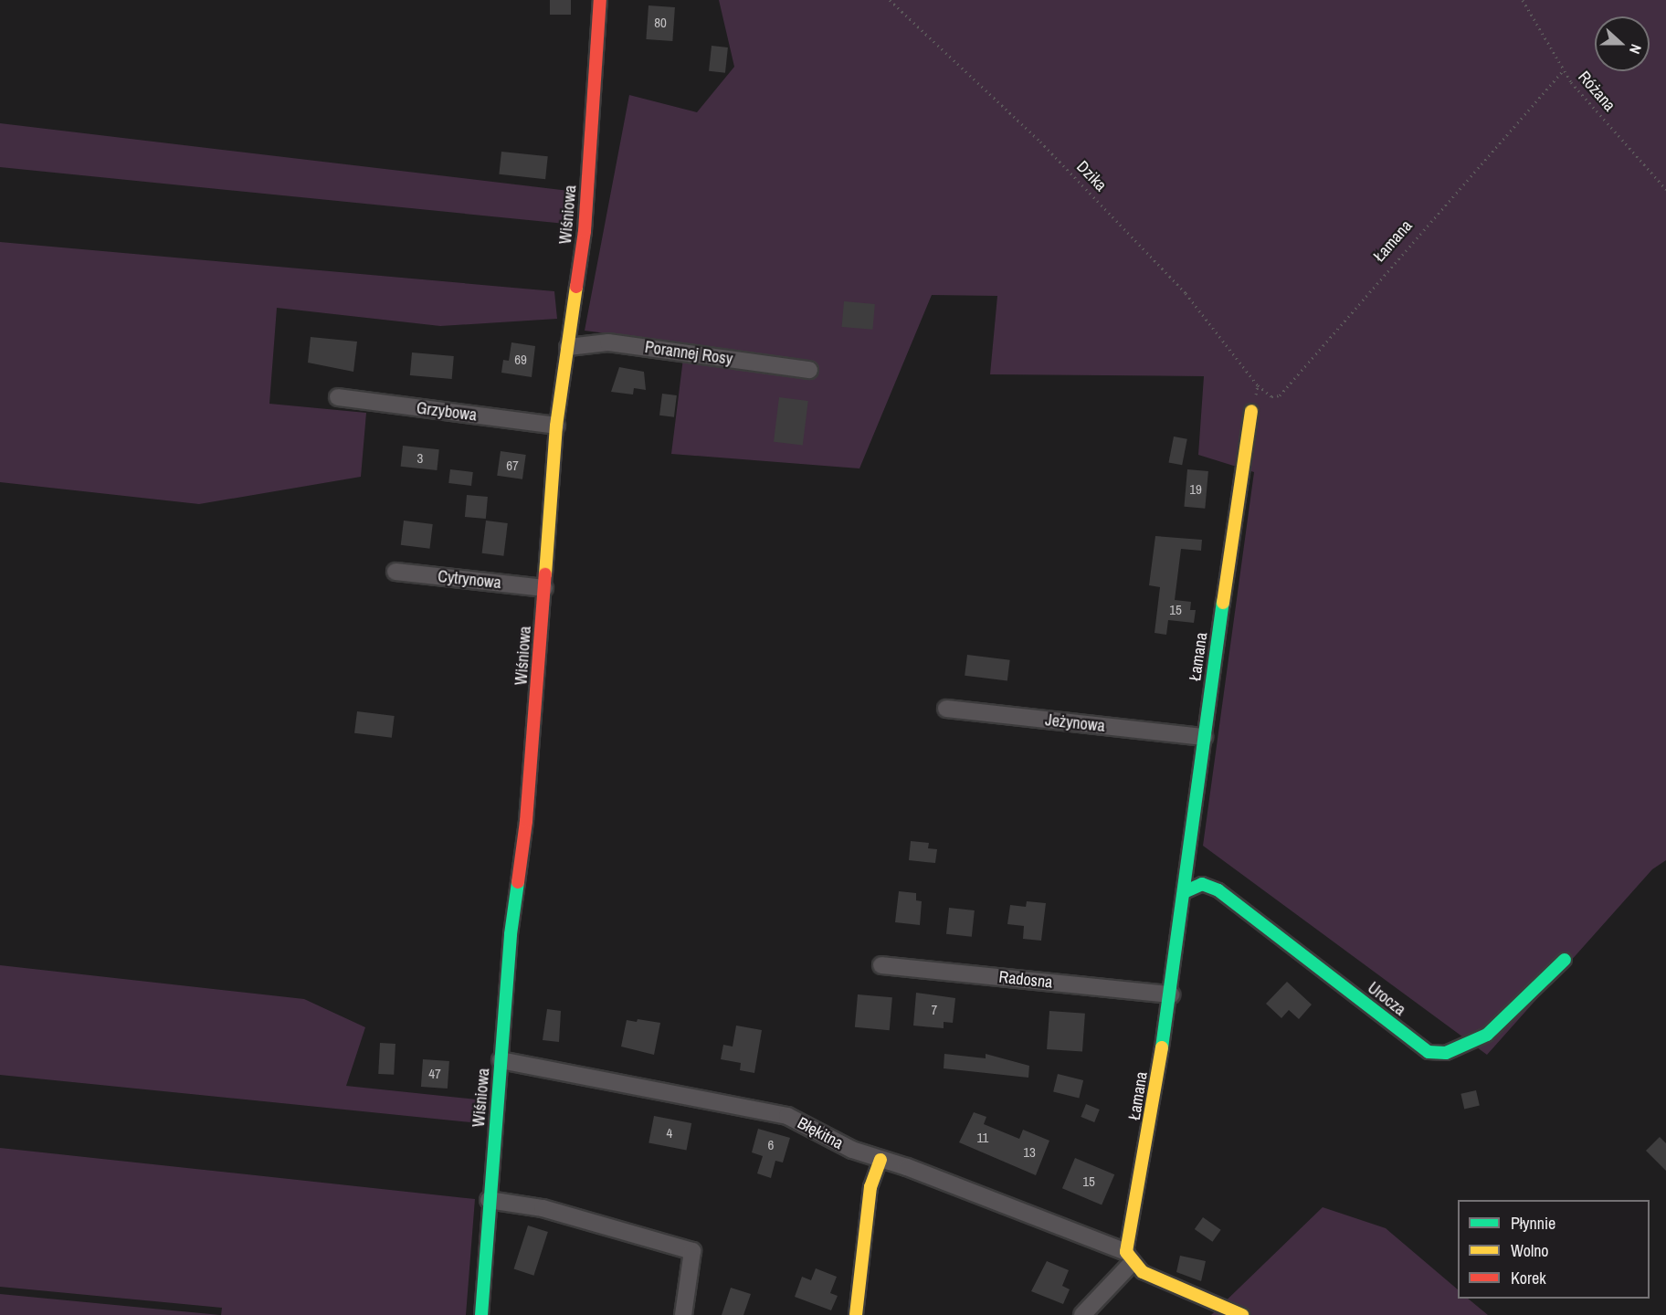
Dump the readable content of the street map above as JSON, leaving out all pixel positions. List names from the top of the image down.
{
  "streets": {
    "street": [
      "Wiśniowa",
      "Łamana",
      "Porannej Rosy",
      "Grzybowa",
      "Cytrynowa",
      "Jeżynowa",
      "Radosna",
      "Urocza",
      "Błękitna"
    ],
    "path": ["Różana", "Dzika"]
  },
  "crossings": [
    ["Różana", "Łamana"],
    ["Dzika", "Łamana"],
    ["Wiśniowa", "Porannej Rosy"],
    ["Wiśniowa", "Grzybowa"],
    ["Wiśniowa", "Cytrynowa"],
    ["Wiśniowa", "Błękitna"],
    ["Łamana", "Jeżynowa"],
    ["Łamana", "Radosna"],
    ["Łamana", "Urocza"],
    ["Łamana", "Błękitna"]
  ],
  "house_numbers": [
    "80",
    "69",
    "3",
    "67",
    "19",
    "15",
    "7",
    "47",
    "4",
    "11",
    "6",
    "13",
    "15"
  ],
  "legend": ["Płynnie", "Wolno", "Korek"],
  "north": "right"
}
